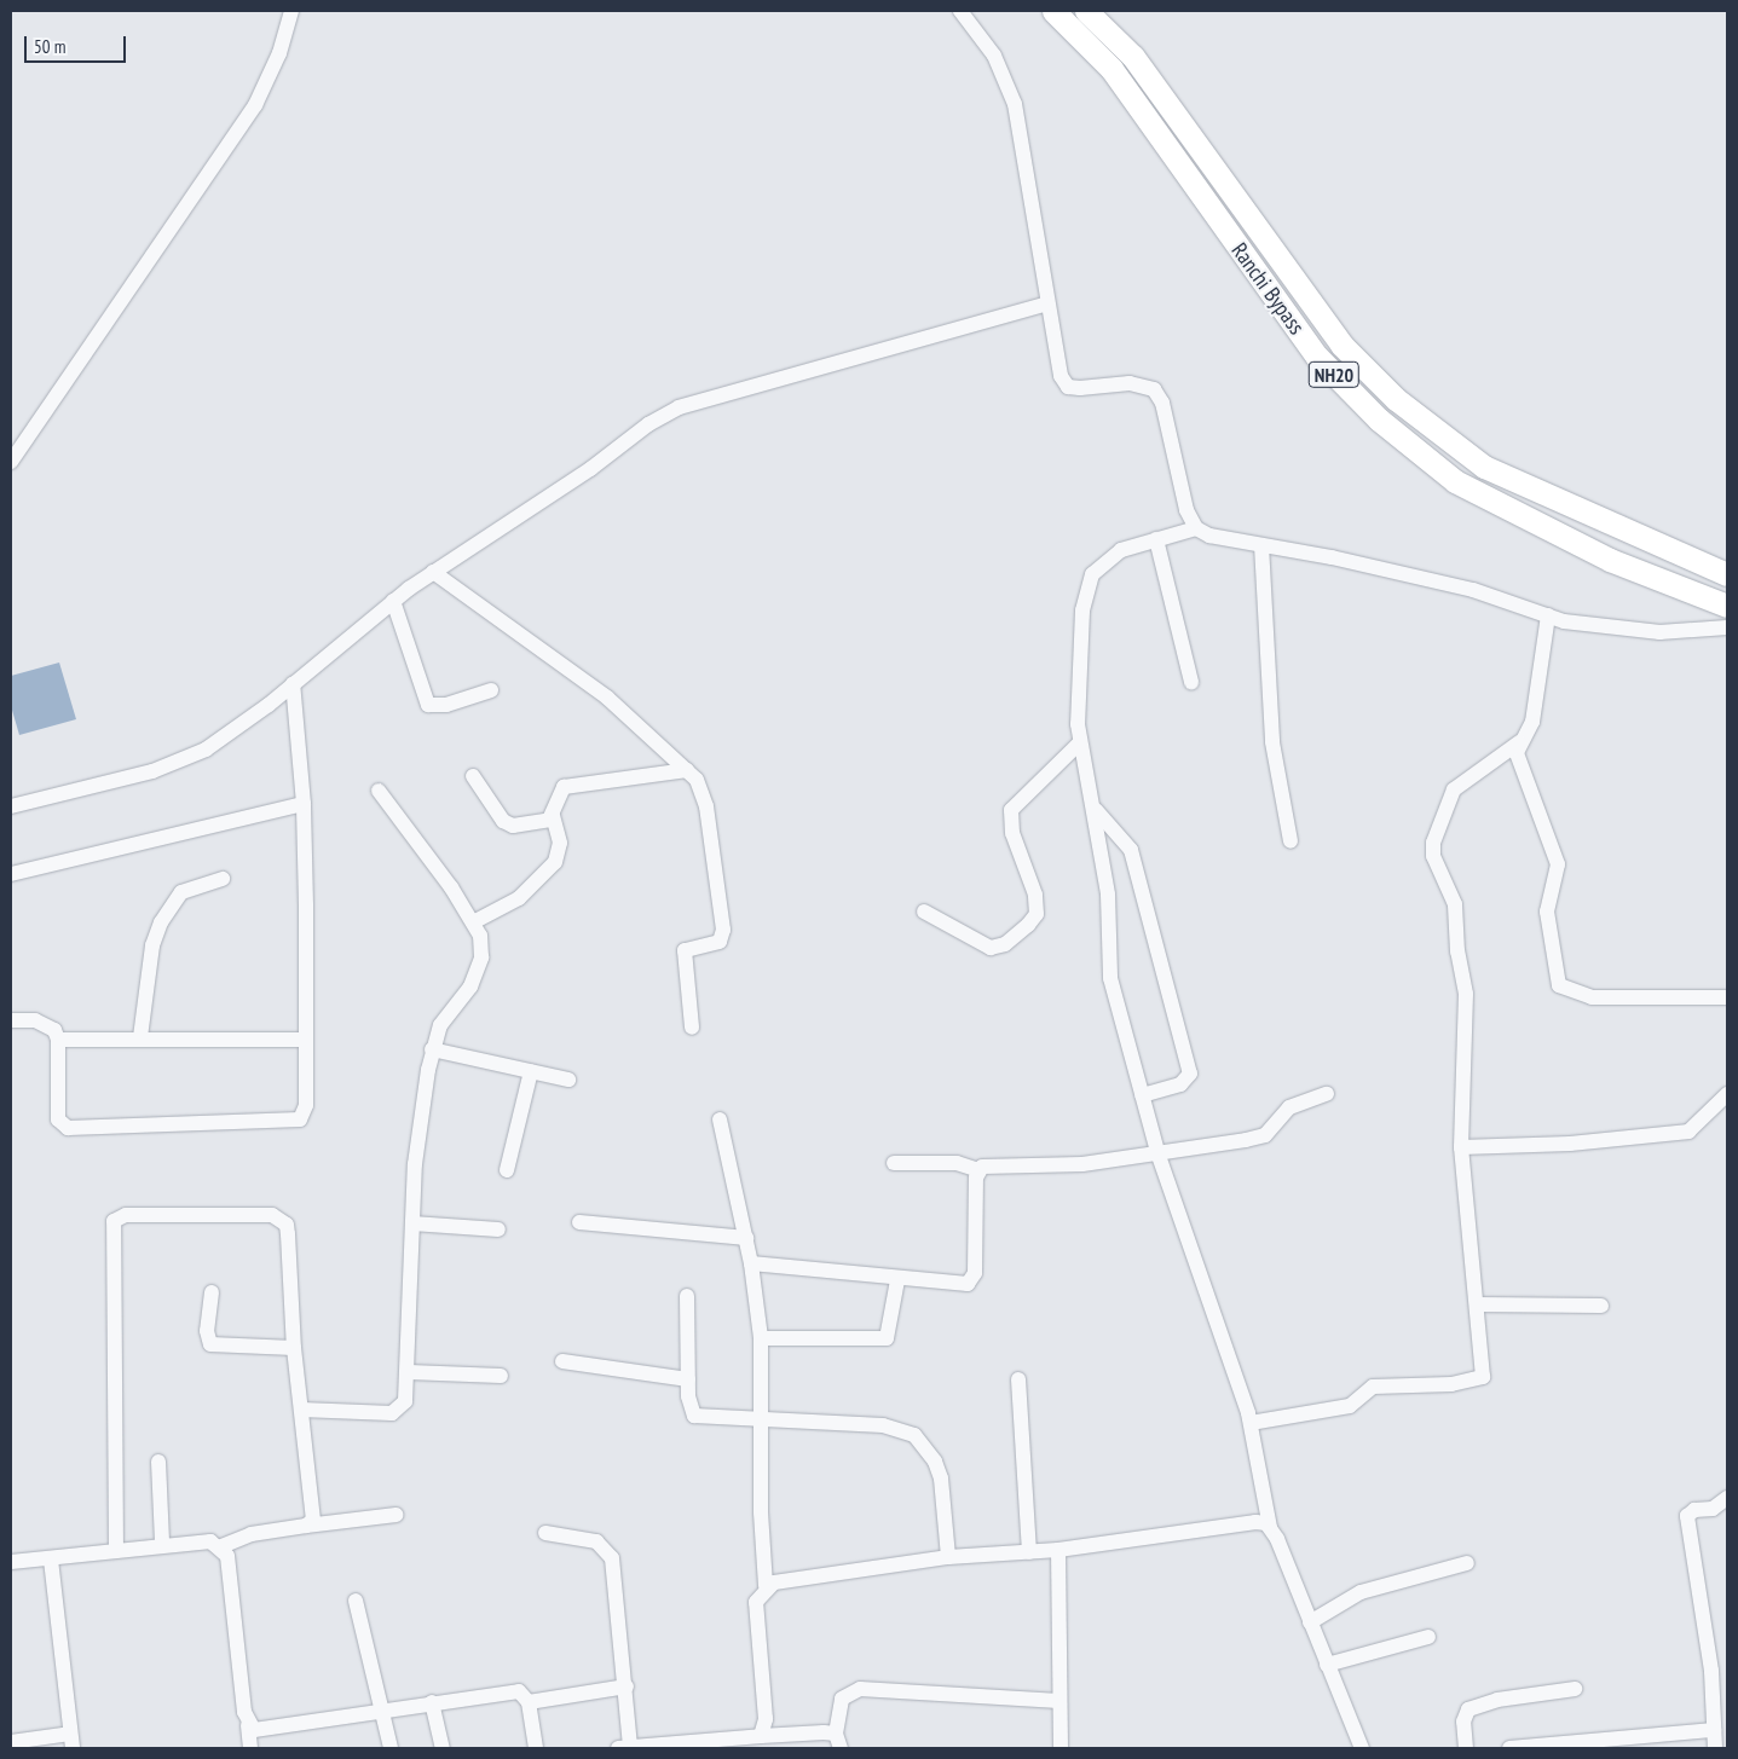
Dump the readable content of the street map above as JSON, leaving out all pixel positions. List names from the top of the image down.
{
  "streets": {
    "highway": ["Ranchi Bypass", "NH20"]
  },
  "scale_bar": "50 m"
}
